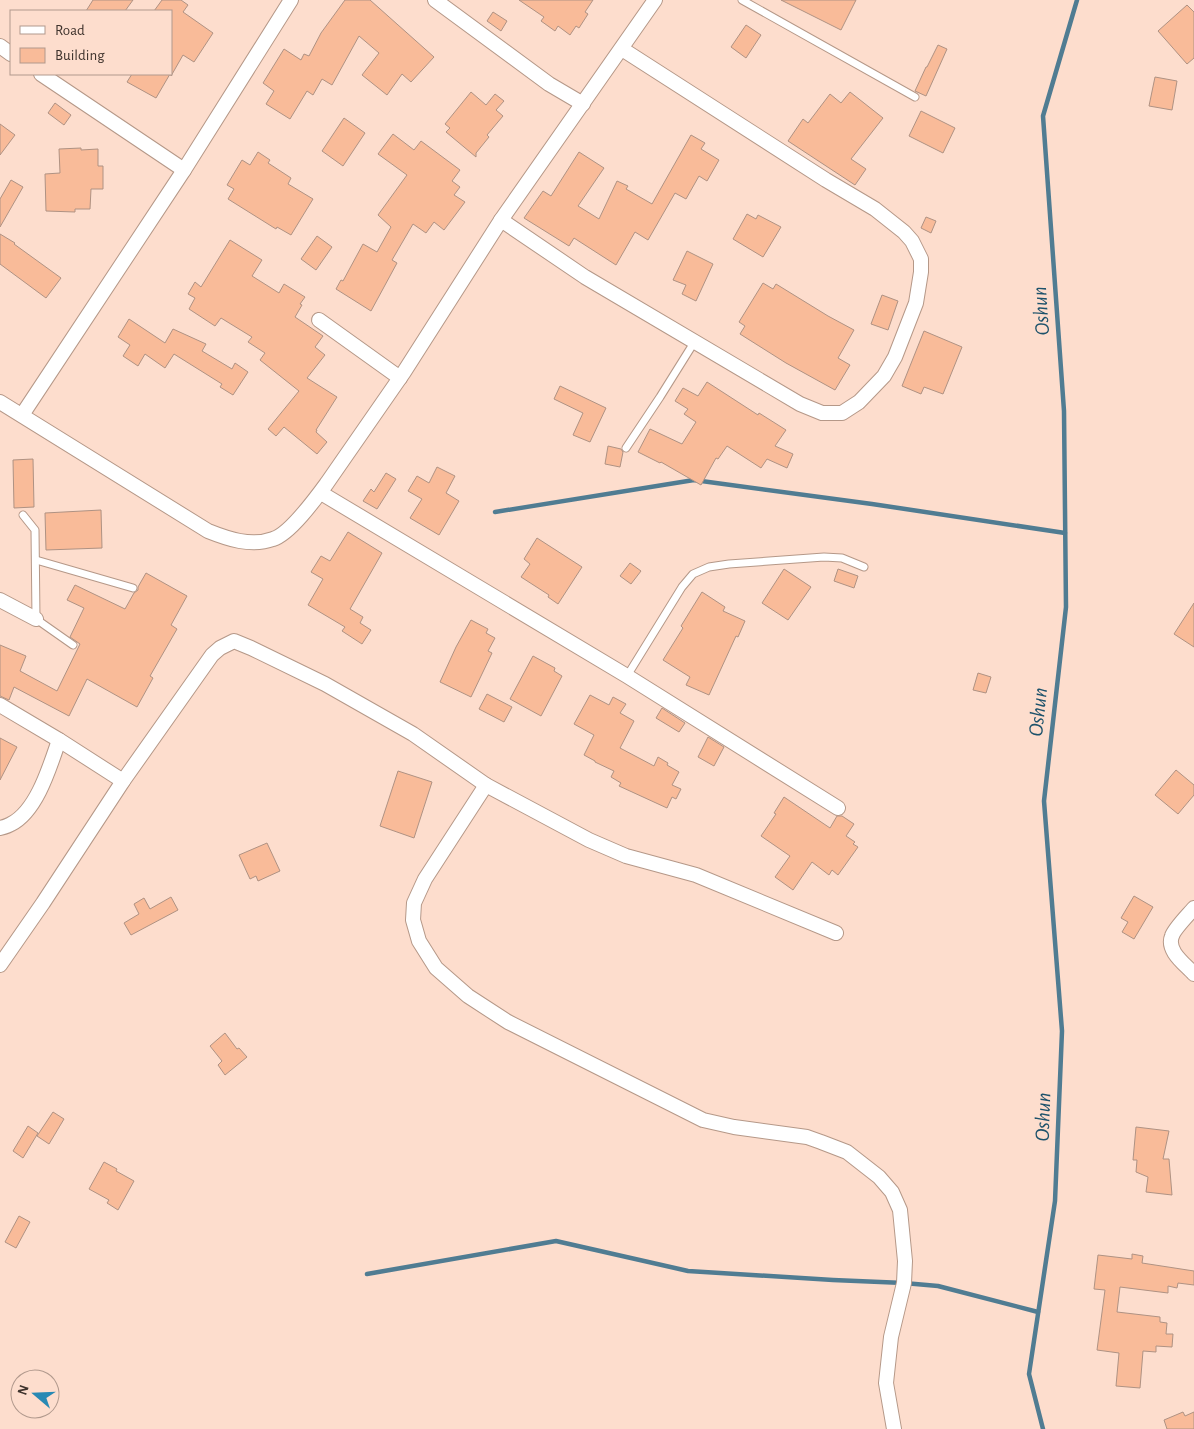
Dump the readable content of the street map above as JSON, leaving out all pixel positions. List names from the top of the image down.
{
  "water": ["Oshun"],
  "legend": ["Road", "Building"],
  "north": "left"
}
